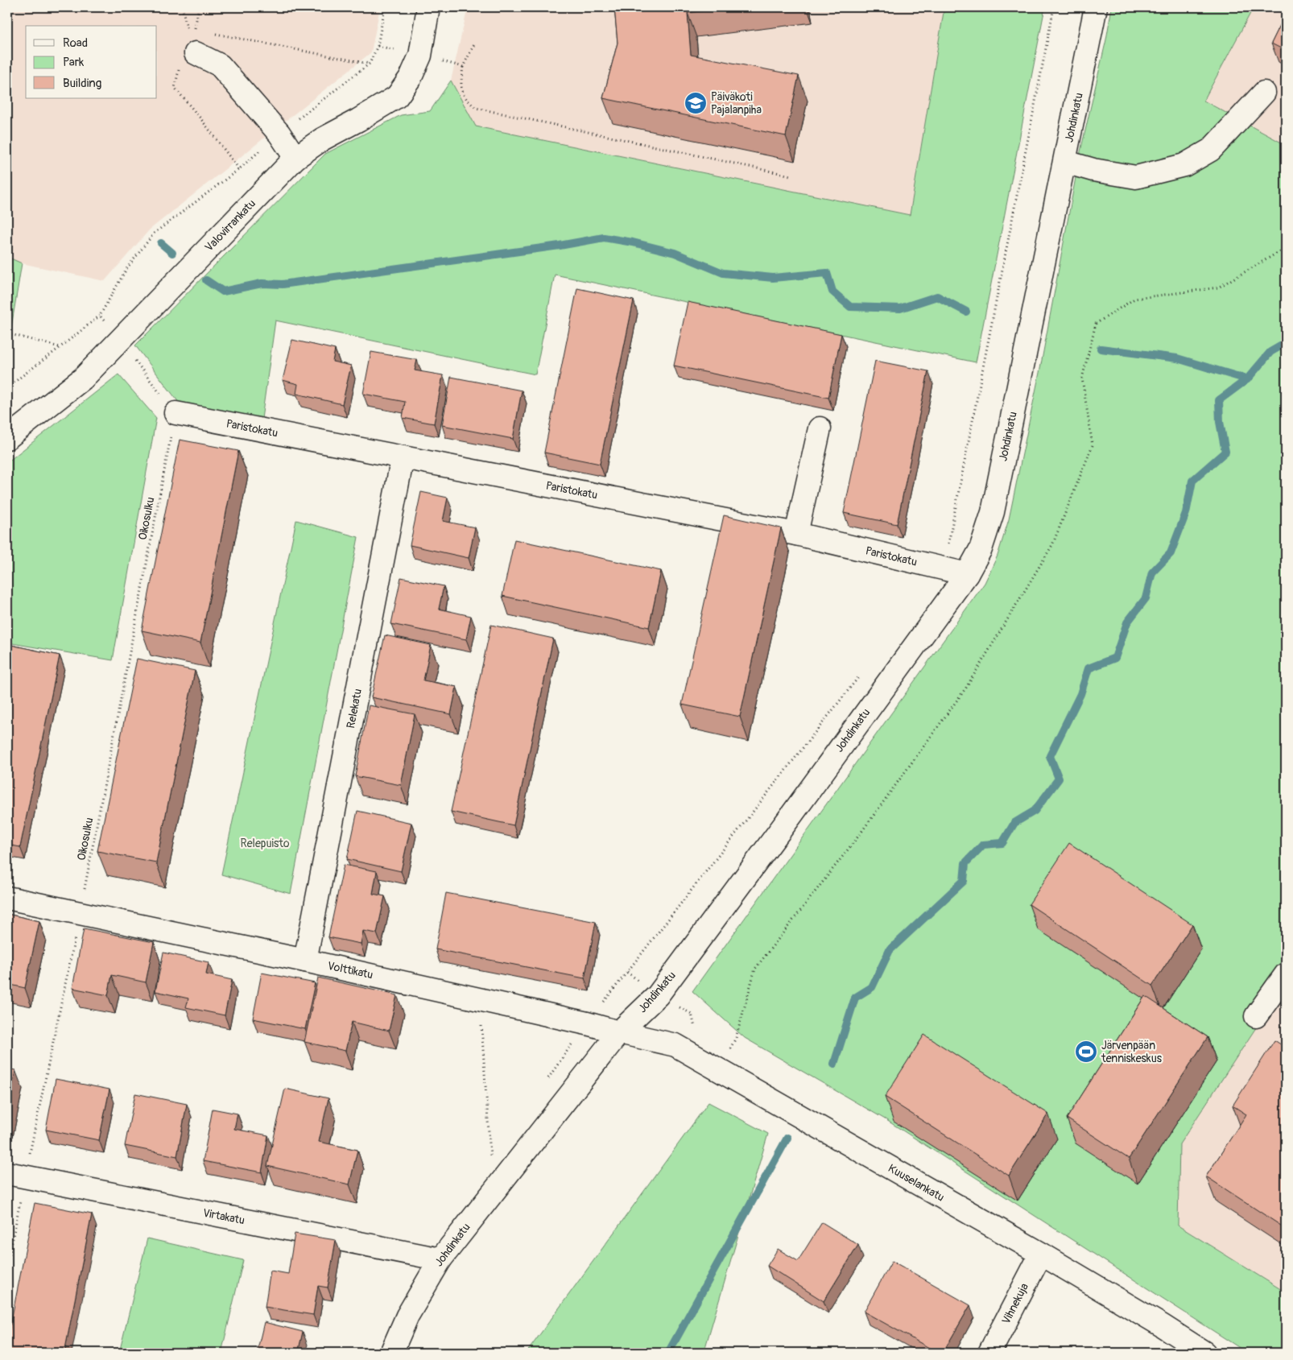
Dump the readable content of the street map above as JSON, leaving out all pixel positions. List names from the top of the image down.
{
  "streets": {
    "street": [
      "Johdinkatu",
      "Valovirrankatu",
      "Paristokatu",
      "Relekatu",
      "Volttikatu",
      "Kuuselankatu",
      "Virtakatu",
      "Vihnekuja"
    ],
    "path": ["Oikosulku"]
  },
  "crossings": [
    ["Johdinkatu", "Paristokatu"],
    ["Johdinkatu", "Volttikatu"],
    ["Johdinkatu", "Kuuselankatu"],
    ["Johdinkatu", "Virtakatu"],
    ["Paristokatu", "Oikosulku"],
    ["Paristokatu", "Relekatu"],
    ["Oikosulku", "Volttikatu"],
    ["Oikosulku", "Virtakatu"],
    ["Relekatu", "Volttikatu"],
    ["Volttikatu", "Kuuselankatu"],
    ["Kuuselankatu", "Vihnekuja"]
  ],
  "parks": ["Relepuisto"],
  "places": {
    "school or university": ["Päiväkoti Pajalanpiha"],
    "sports": ["Järvenpään tenniskeskus"]
  },
  "legend": ["Road", "Park", "Building"]
}
